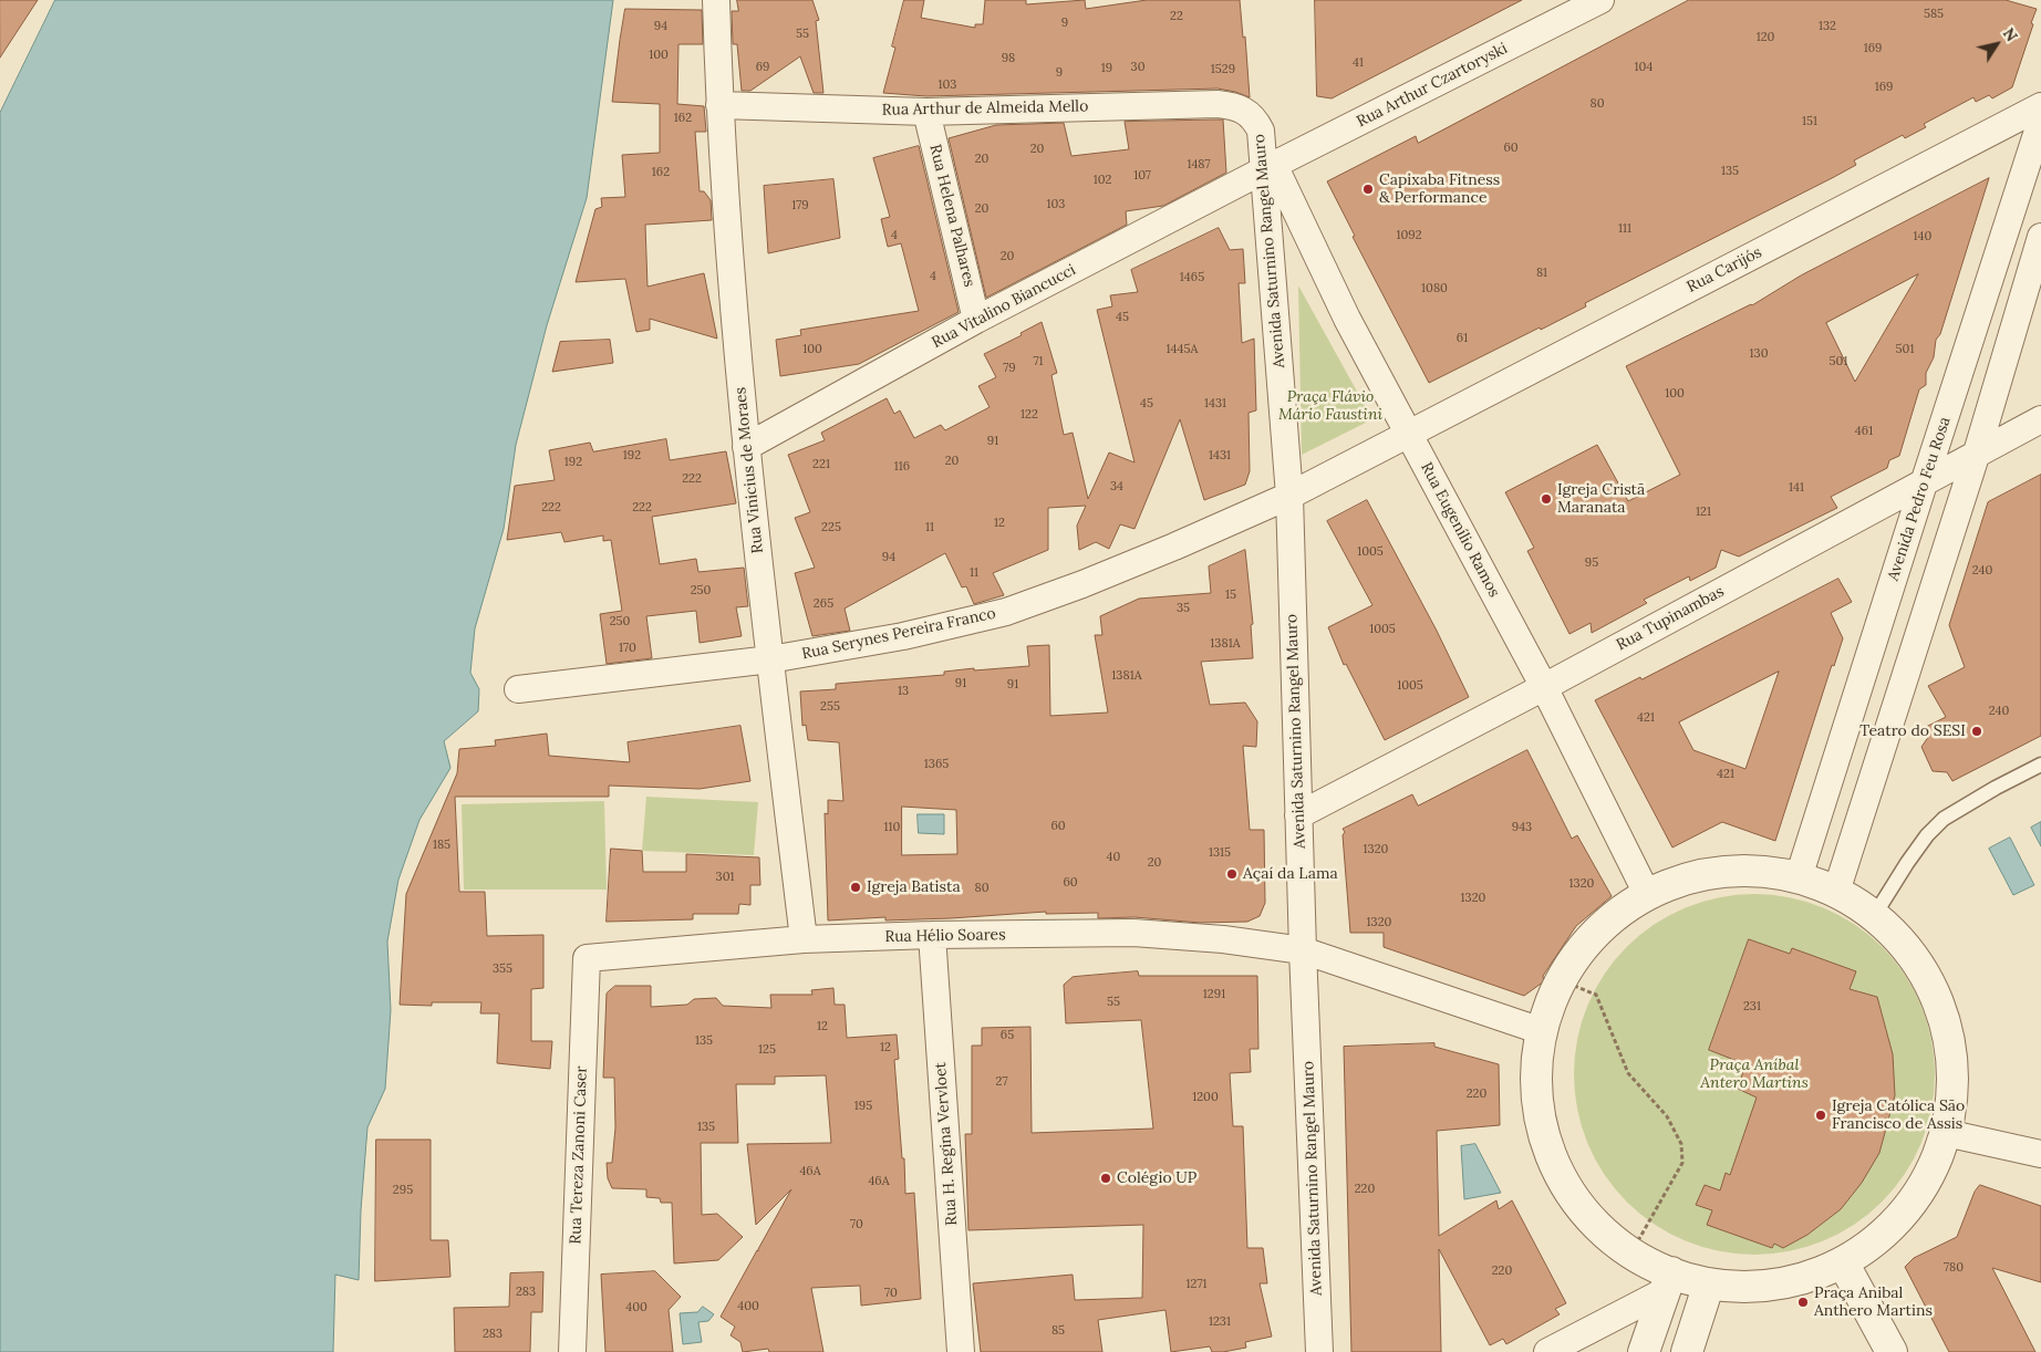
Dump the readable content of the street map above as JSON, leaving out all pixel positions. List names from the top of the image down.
{
  "streets": {
    "street": [
      "Rua Arthur Czartoryski",
      "Rua Arthur de Almeida Mello",
      "Rua Helena Palhares",
      "Avenida Saturnino Rangel Mauro",
      "Rua Carijós",
      "Rua Vitalino Biancucci",
      "Rua Vinicius de Moraes",
      "Avenida Pedro Feu Rosa",
      "Rua Eugenílio Ramos",
      "Rua Tupinambas",
      "Rua Serynes Pereira Franco",
      "Rua Hélio Soares",
      "Rua H. Regina Vervloet",
      "Rua Tereza Zanoni Caser"
    ]
  },
  "crossings": [
    ["Rua Arthur Czartoryski", "Avenida Saturnino Rangel Mauro"],
    ["Rua Arthur Czartoryski", "Rua Vitalino Biancucci"],
    ["Rua Arthur Czartoryski", "Rua Eugenílio Ramos"],
    ["Rua Arthur de Almeida Mello", "Rua Helena Palhares"],
    ["Rua Arthur de Almeida Mello", "Avenida Saturnino Rangel Mauro"],
    ["Rua Arthur de Almeida Mello", "Rua Vinicius de Moraes"],
    ["Rua Helena Palhares", "Rua Vitalino Biancucci"],
    ["Avenida Saturnino Rangel Mauro", "Rua Vitalino Biancucci"],
    ["Avenida Saturnino Rangel Mauro", "Rua Eugenílio Ramos"],
    ["Avenida Saturnino Rangel Mauro", "Rua Tupinambas"],
    ["Avenida Saturnino Rangel Mauro", "Rua Serynes Pereira Franco"],
    ["Avenida Saturnino Rangel Mauro", "Rua Hélio Soares"],
    ["Rua Carijós", "Rua Eugenílio Ramos"],
    ["Rua Carijós", "Rua Serynes Pereira Franco"],
    ["Rua Vitalino Biancucci", "Rua Vinicius de Moraes"],
    ["Rua Vitalino Biancucci", "Rua Eugenílio Ramos"],
    ["Rua Vinicius de Moraes", "Rua Serynes Pereira Franco"],
    ["Rua Vinicius de Moraes", "Rua Hélio Soares"],
    ["Avenida Pedro Feu Rosa", "Rua Tupinambas"],
    ["Rua Eugenílio Ramos", "Rua Tupinambas"],
    ["Rua Eugenílio Ramos", "Rua Serynes Pereira Franco"],
    ["Rua Hélio Soares", "Rua H. Regina Vervloet"],
    ["Rua Hélio Soares", "Rua Tereza Zanoni Caser"]
  ],
  "parks": ["Praça Flávio Mário Faustini", "Praça Aníbal Antero Martins"],
  "places": [
    "Capixaba Fitness & Performance",
    "Igreja Cristã Maranata",
    "Teatro do SESI",
    "Açaí da Lama",
    "Igreja Batista",
    "Igreja Católica São Francisco de Assis",
    "Colégio UP",
    "Praça Anibal Anthero Martins"
  ],
  "house_numbers": [
    "585",
    "22",
    "9",
    "94",
    "132",
    "55",
    "120",
    "169",
    "100",
    "98",
    "41",
    "69",
    "30",
    "104",
    "19",
    "1529",
    "9",
    "103",
    "169",
    "80",
    "162",
    "151",
    "60",
    "20",
    "20",
    "1487",
    "135",
    "162",
    "107",
    "102",
    "103",
    "179",
    "20",
    "111",
    "4",
    "1092",
    "140",
    "20",
    "81",
    "4",
    "1465",
    "1080",
    "45",
    "61",
    "100",
    "1445A",
    "501",
    "130",
    "71",
    "501",
    "79",
    "100",
    "45",
    "1431",
    "122",
    "461",
    "91",
    "192",
    "1431",
    "20",
    "192",
    "221",
    "116",
    "222",
    "34",
    "141",
    "222",
    "222",
    "121",
    "12",
    "225",
    "11",
    "1005",
    "94",
    "95",
    "240",
    "11",
    "250",
    "15",
    "265",
    "35",
    "250",
    "1005",
    "1381A",
    "170",
    "1381A",
    "91",
    "91",
    "1005",
    "13",
    "255",
    "240",
    "421",
    "1365",
    "421",
    "60",
    "110",
    "943",
    "185",
    "1320",
    "1315",
    "40",
    "20",
    "301",
    "60",
    "1320",
    "80",
    "1320",
    "1320",
    "355",
    "1291",
    "55",
    "231",
    "12",
    "65",
    "135",
    "12",
    "125",
    "27",
    "220",
    "1200",
    "195",
    "135",
    "46A",
    "46A",
    "220",
    "295",
    "70",
    "780",
    "220",
    "1271",
    "283",
    "70",
    "400",
    "400",
    "1231",
    "85",
    "283"
  ],
  "north": "top right"
}
